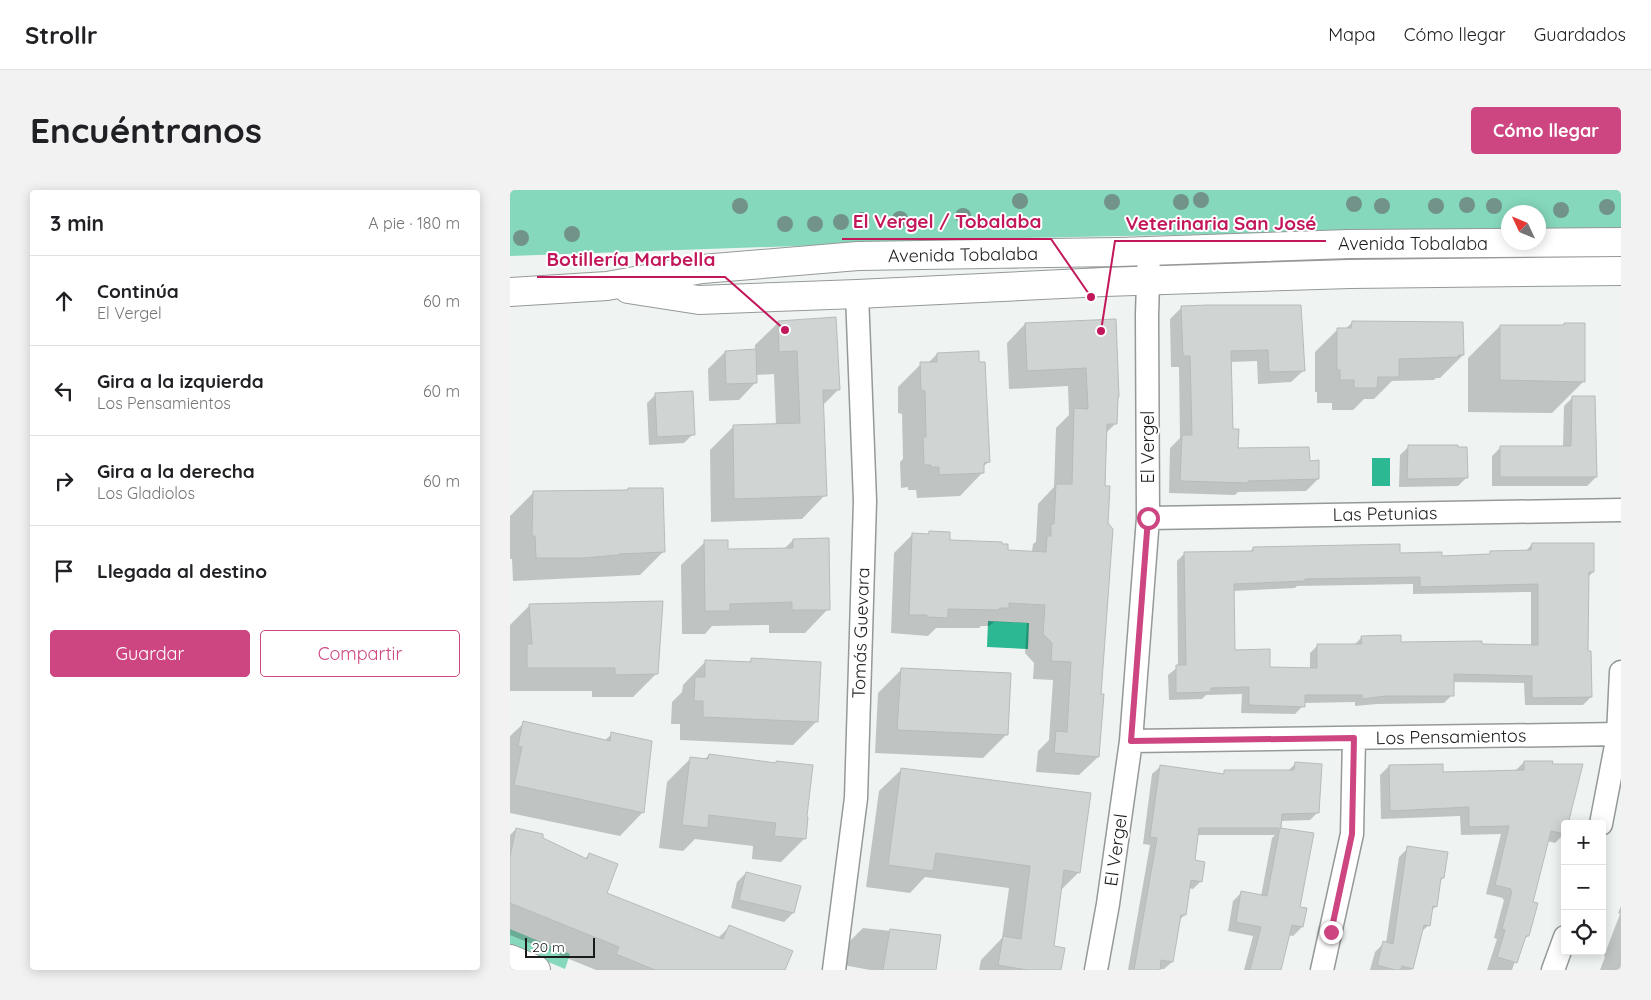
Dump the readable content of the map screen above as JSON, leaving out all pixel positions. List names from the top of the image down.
{
  "streets": {
    "main road": ["Avenida Tobalaba"],
    "street": [
      "El Vergel",
      "Las Petunias",
      "Tomás Guevara",
      "Los Pensamientos"
    ]
  },
  "crossings": [
    ["Avenida Tobalaba", "El Vergel"],
    ["Avenida Tobalaba", "Tomás Guevara"],
    ["El Vergel", "Las Petunias"],
    ["El Vergel", "Los Pensamientos"]
  ],
  "places": ["El Vergel / Tobalaba", "Botillería Marbella", "Veterinaria San José"],
  "scale_bar": "20 m",
  "north": "top left",
  "page": {
    "header": "Strollr",
    "nav": ["Mapa", "Cómo llegar", "Guardados"],
    "buttons": [
      "Cómo llegar",
      ["Guardar", "Compartir"]
    ],
    "title": "Encuéntranos",
    "heading": ["3 min", "A pie · 180 m"],
    "list": [
      ["Continúa", "El Vergel", "60 m"],
      ["Gira a la izquierda", "Los Pensamientos", "60 m"],
      ["Gira a la derecha", "Los Gladiolos", "60 m"],
      "Llegada al destino"
    ],
    "map_buttons": ["+", "−"],
    "scale": "20 m"
  }
}
